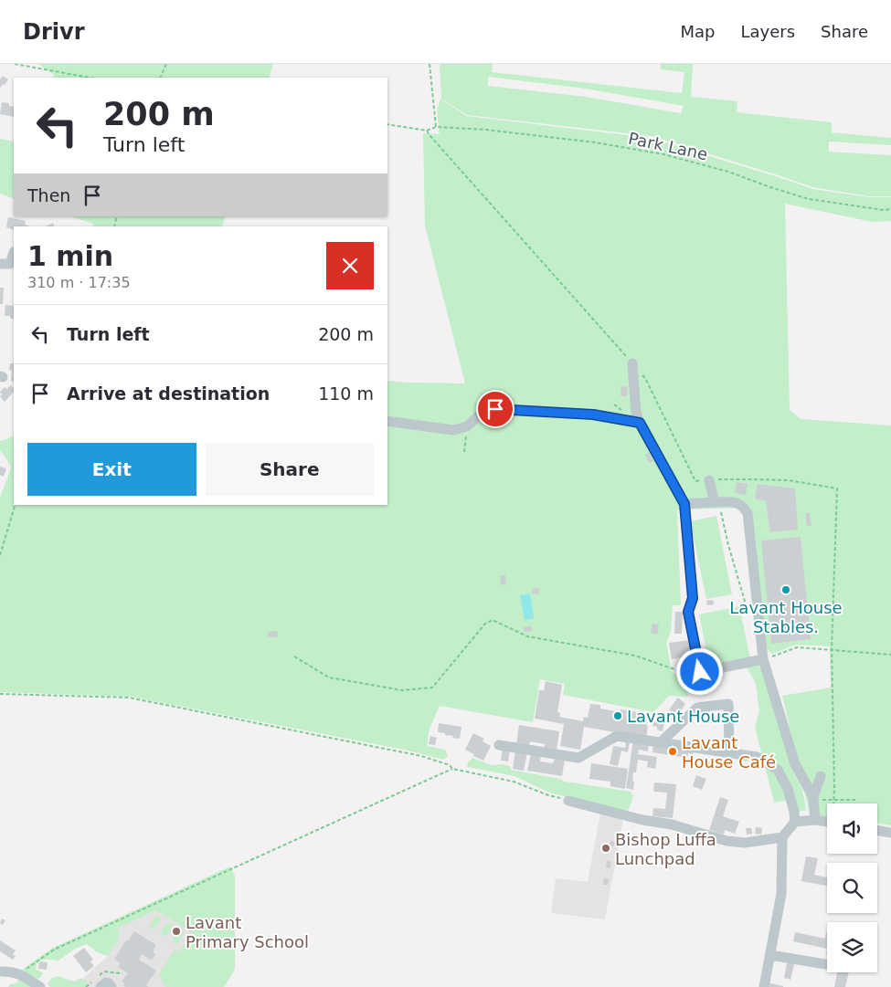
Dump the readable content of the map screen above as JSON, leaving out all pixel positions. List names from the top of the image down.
{
  "streets": {
    "path": ["Park Lane"]
  },
  "places": [
    "Lavant House Stables.",
    "Lavant House",
    "Lavant House Café",
    "Bishop Luffa Lunchpad",
    "Lavant Primary School"
  ],
  "page": {
    "header": "Drivr",
    "nav": ["Map", "Layers", "Share"],
    "turn": ["200 m", "Turn left"],
    "then": "Then",
    "heading": ["1 min", "310 m · 17:35"],
    "list": [
      {
        "name": "Turn left",
        "value": "200 m"
      },
      {
        "name": "Arrive at destination",
        "value": "110 m"
      }
    ],
    "buttons": ["Exit", "Share"]
  }
}
